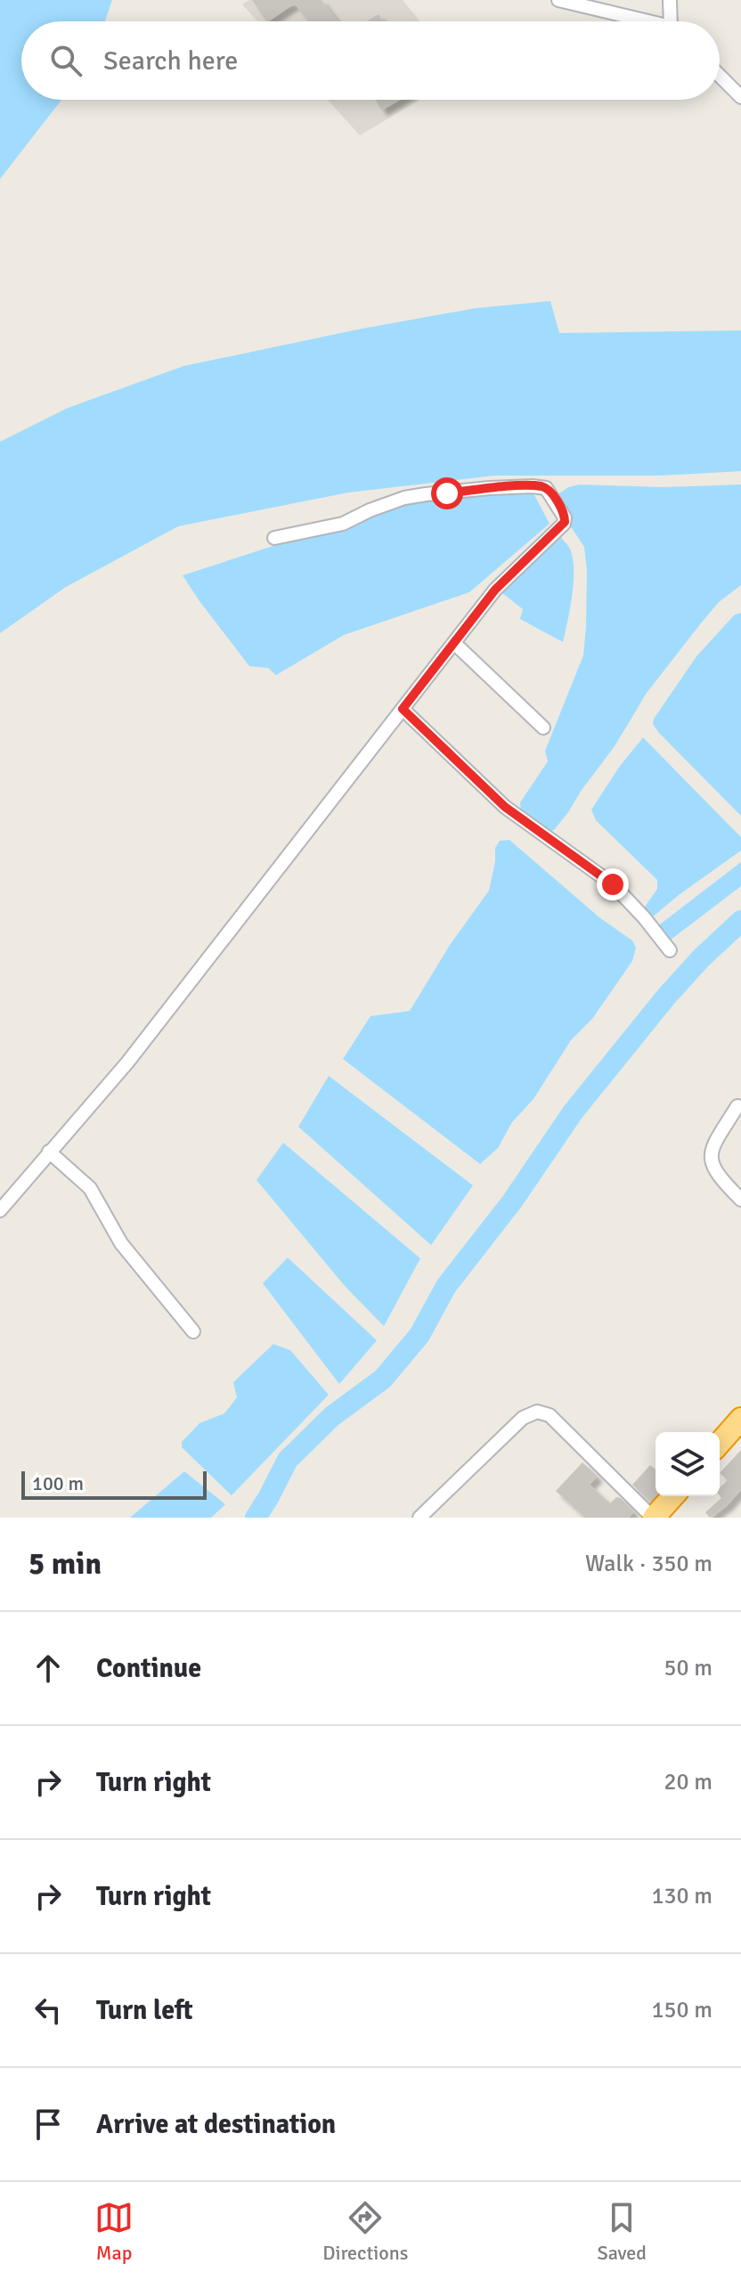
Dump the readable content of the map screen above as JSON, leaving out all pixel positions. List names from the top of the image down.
{
  "scale_bar": "100 m",
  "page": {
    "search": "Search here",
    "scale": "100 m",
    "heading": ["5 min", "Walk · 350 m"],
    "list": [
      ["Continue", "50 m"],
      ["Turn right", "20 m"],
      ["Turn right", "130 m"],
      ["Turn left", "150 m"],
      "Arrive at destination"
    ],
    "nav": ["Map", "Directions", "Saved"]
  }
}
